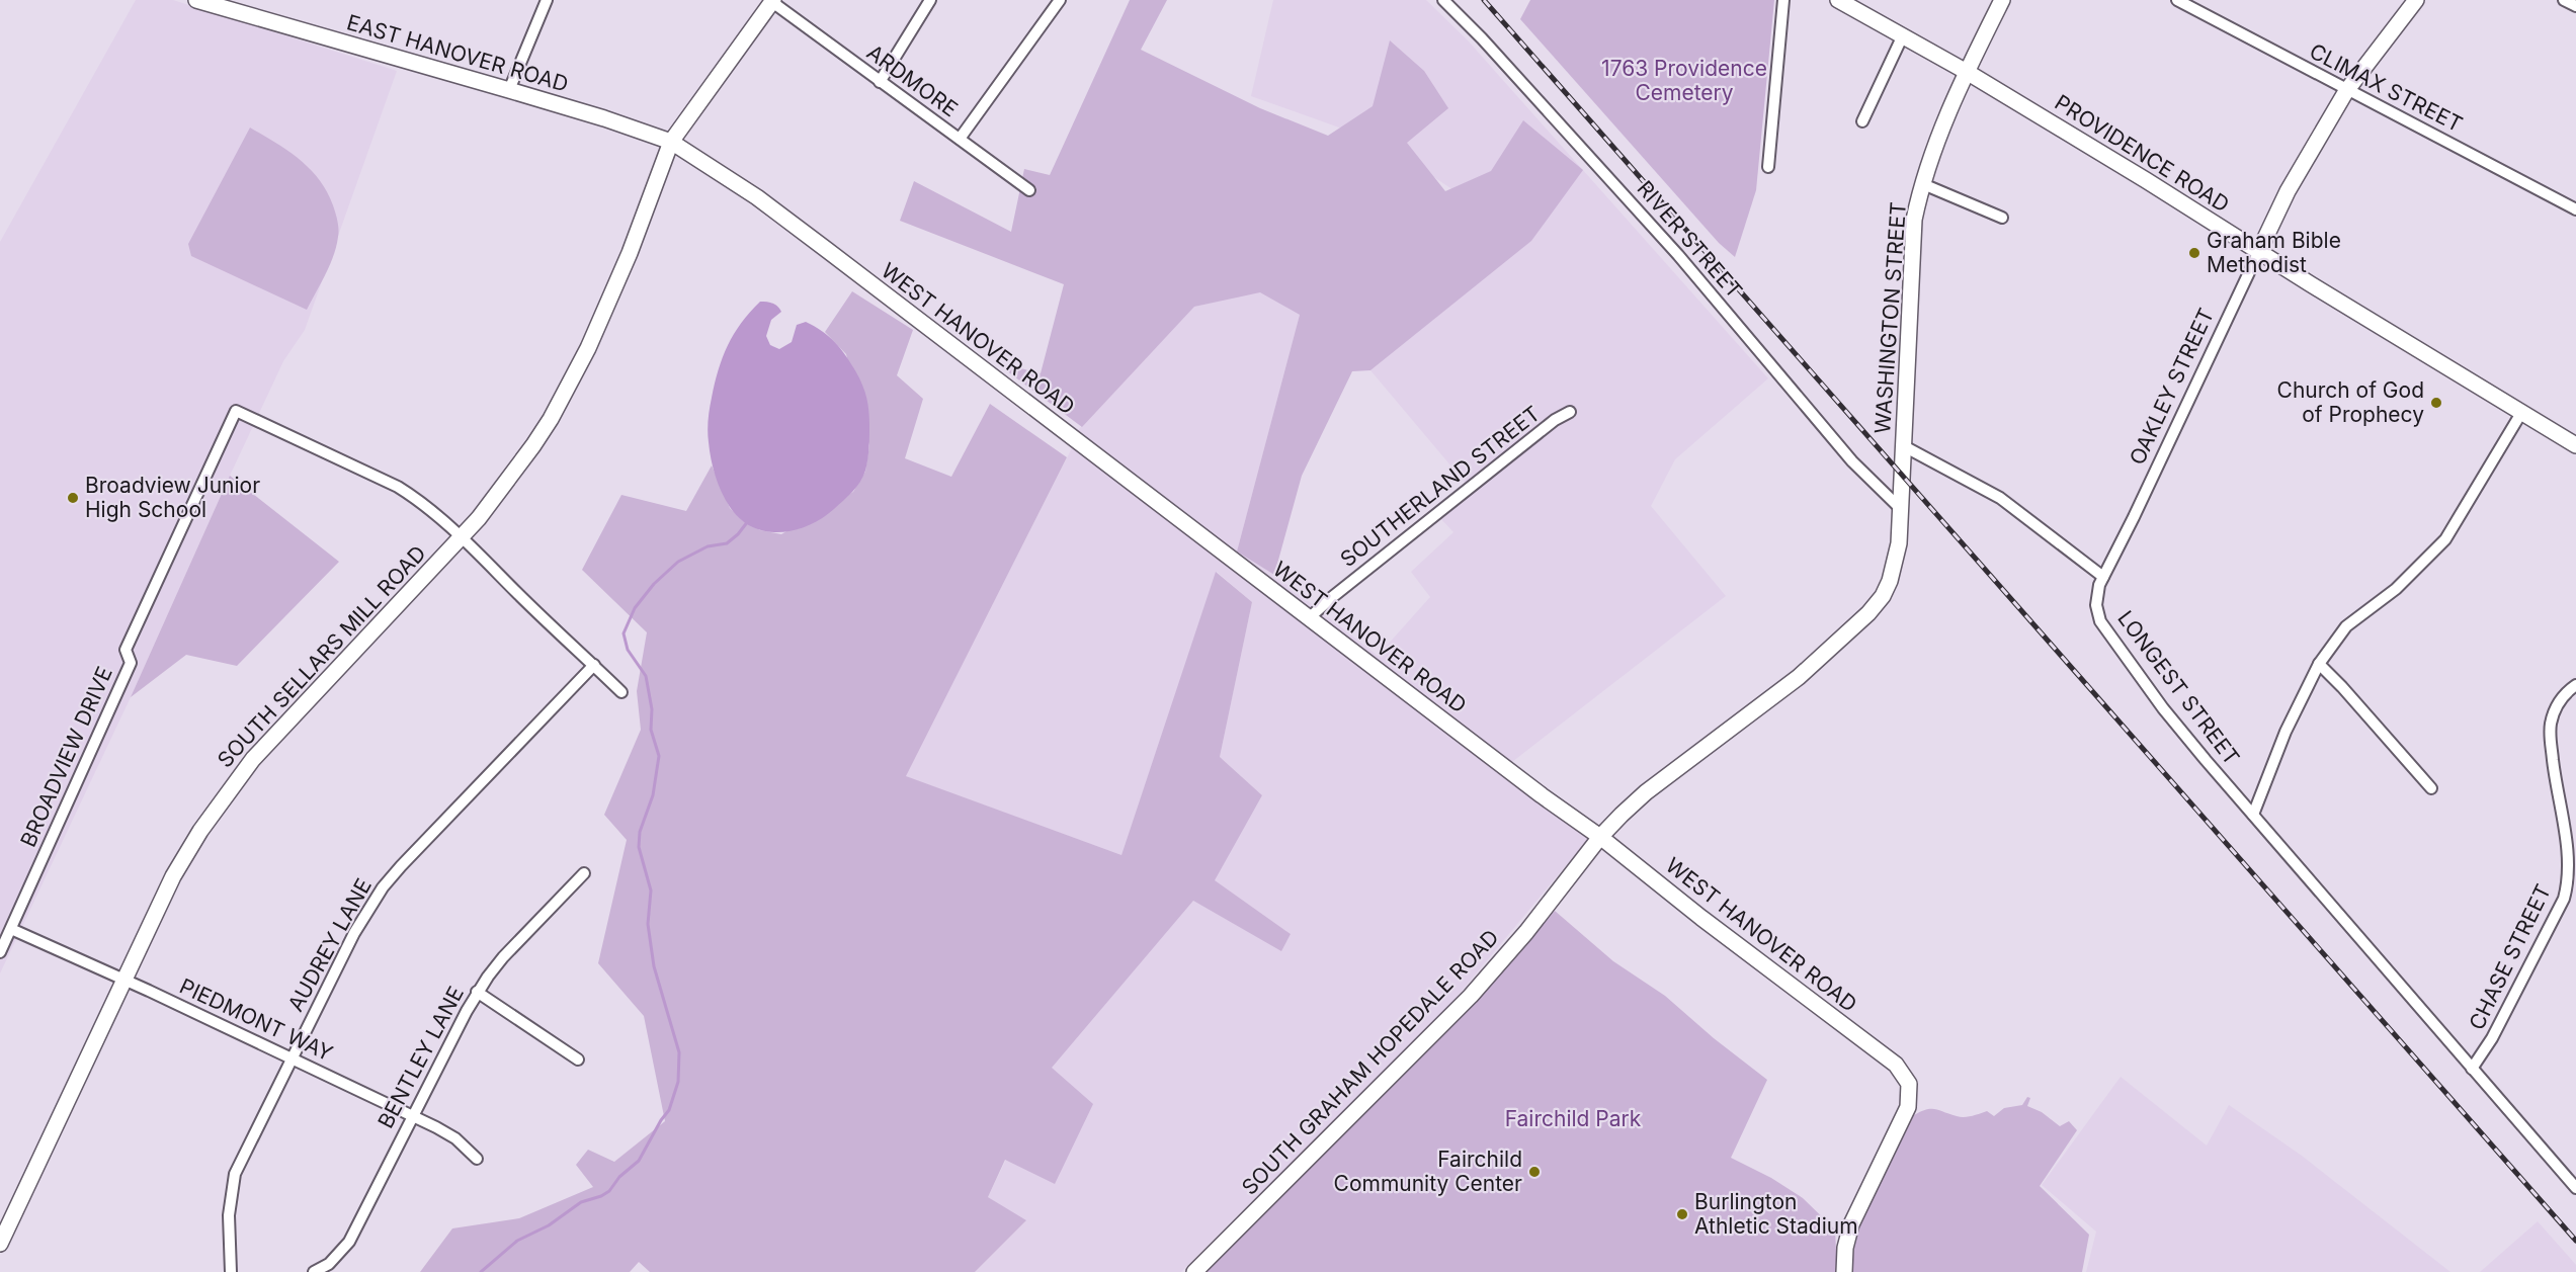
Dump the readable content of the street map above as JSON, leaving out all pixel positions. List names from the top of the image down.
{
  "streets": {
    "street": [
      "EAST HANOVER ROAD",
      "ARDMORE",
      "CLIMAX STREET",
      "PROVIDENCE ROAD",
      "RIVER STREET",
      "WASHINGTON STREET",
      "WEST HANOVER ROAD",
      "OAKLEY STREET",
      "SOUTHERLAND STREET",
      "SOUTH SELLARS MILL ROAD",
      "LONGEST STREET",
      "BROADVIEW DRIVE",
      "AUDREY LANE",
      "CHASE STREET",
      "PIEDMONT WAY",
      "BENTLEY LANE",
      "SOUTH GRAHAM HOPEDALE ROAD"
    ]
  },
  "crossings": [
    ["EAST HANOVER ROAD", "WEST HANOVER ROAD"],
    ["EAST HANOVER ROAD", "SOUTH SELLARS MILL ROAD"],
    ["ARDMORE", "SOUTH SELLARS MILL ROAD"],
    ["CLIMAX STREET", "OAKLEY STREET"],
    ["PROVIDENCE ROAD", "WASHINGTON STREET"],
    ["PROVIDENCE ROAD", "OAKLEY STREET"],
    ["RIVER STREET", "WASHINGTON STREET"],
    ["RIVER STREET", "SOUTH GRAHAM HOPEDALE ROAD"],
    ["WASHINGTON STREET", "SOUTH GRAHAM HOPEDALE ROAD"],
    ["WEST HANOVER ROAD", "SOUTHERLAND STREET"],
    ["WEST HANOVER ROAD", "SOUTH SELLARS MILL ROAD"],
    ["WEST HANOVER ROAD", "SOUTH GRAHAM HOPEDALE ROAD"],
    ["OAKLEY STREET", "LONGEST STREET"],
    ["SOUTH SELLARS MILL ROAD", "BROADVIEW DRIVE"],
    ["SOUTH SELLARS MILL ROAD", "PIEDMONT WAY"],
    ["LONGEST STREET", "CHASE STREET"],
    ["BROADVIEW DRIVE", "AUDREY LANE"],
    ["BROADVIEW DRIVE", "PIEDMONT WAY"],
    ["AUDREY LANE", "PIEDMONT WAY"],
    ["PIEDMONT WAY", "BENTLEY LANE"]
  ],
  "parks": ["1763 Providence Cemetery", "Fairchild Park"],
  "places": [
    "Graham Bible Methodist",
    "Church of God of Prophecy",
    "Broadview Junior High School",
    "Fairchild Community Center",
    "Burlington Athletic Stadium"
  ]
}
